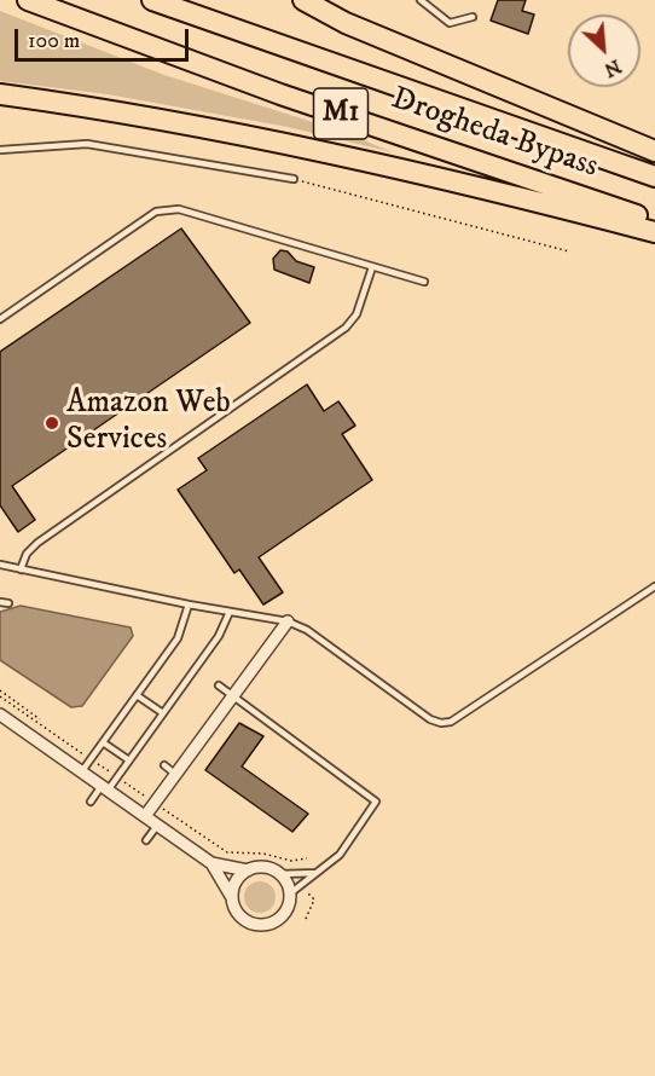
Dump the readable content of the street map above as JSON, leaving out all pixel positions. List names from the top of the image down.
{
  "streets": {
    "highway": ["M1", "Drogheda Bypass"]
  },
  "places": ["Amazon Web Services"],
  "scale_bar": "100 m",
  "north": "bottom right"
}
